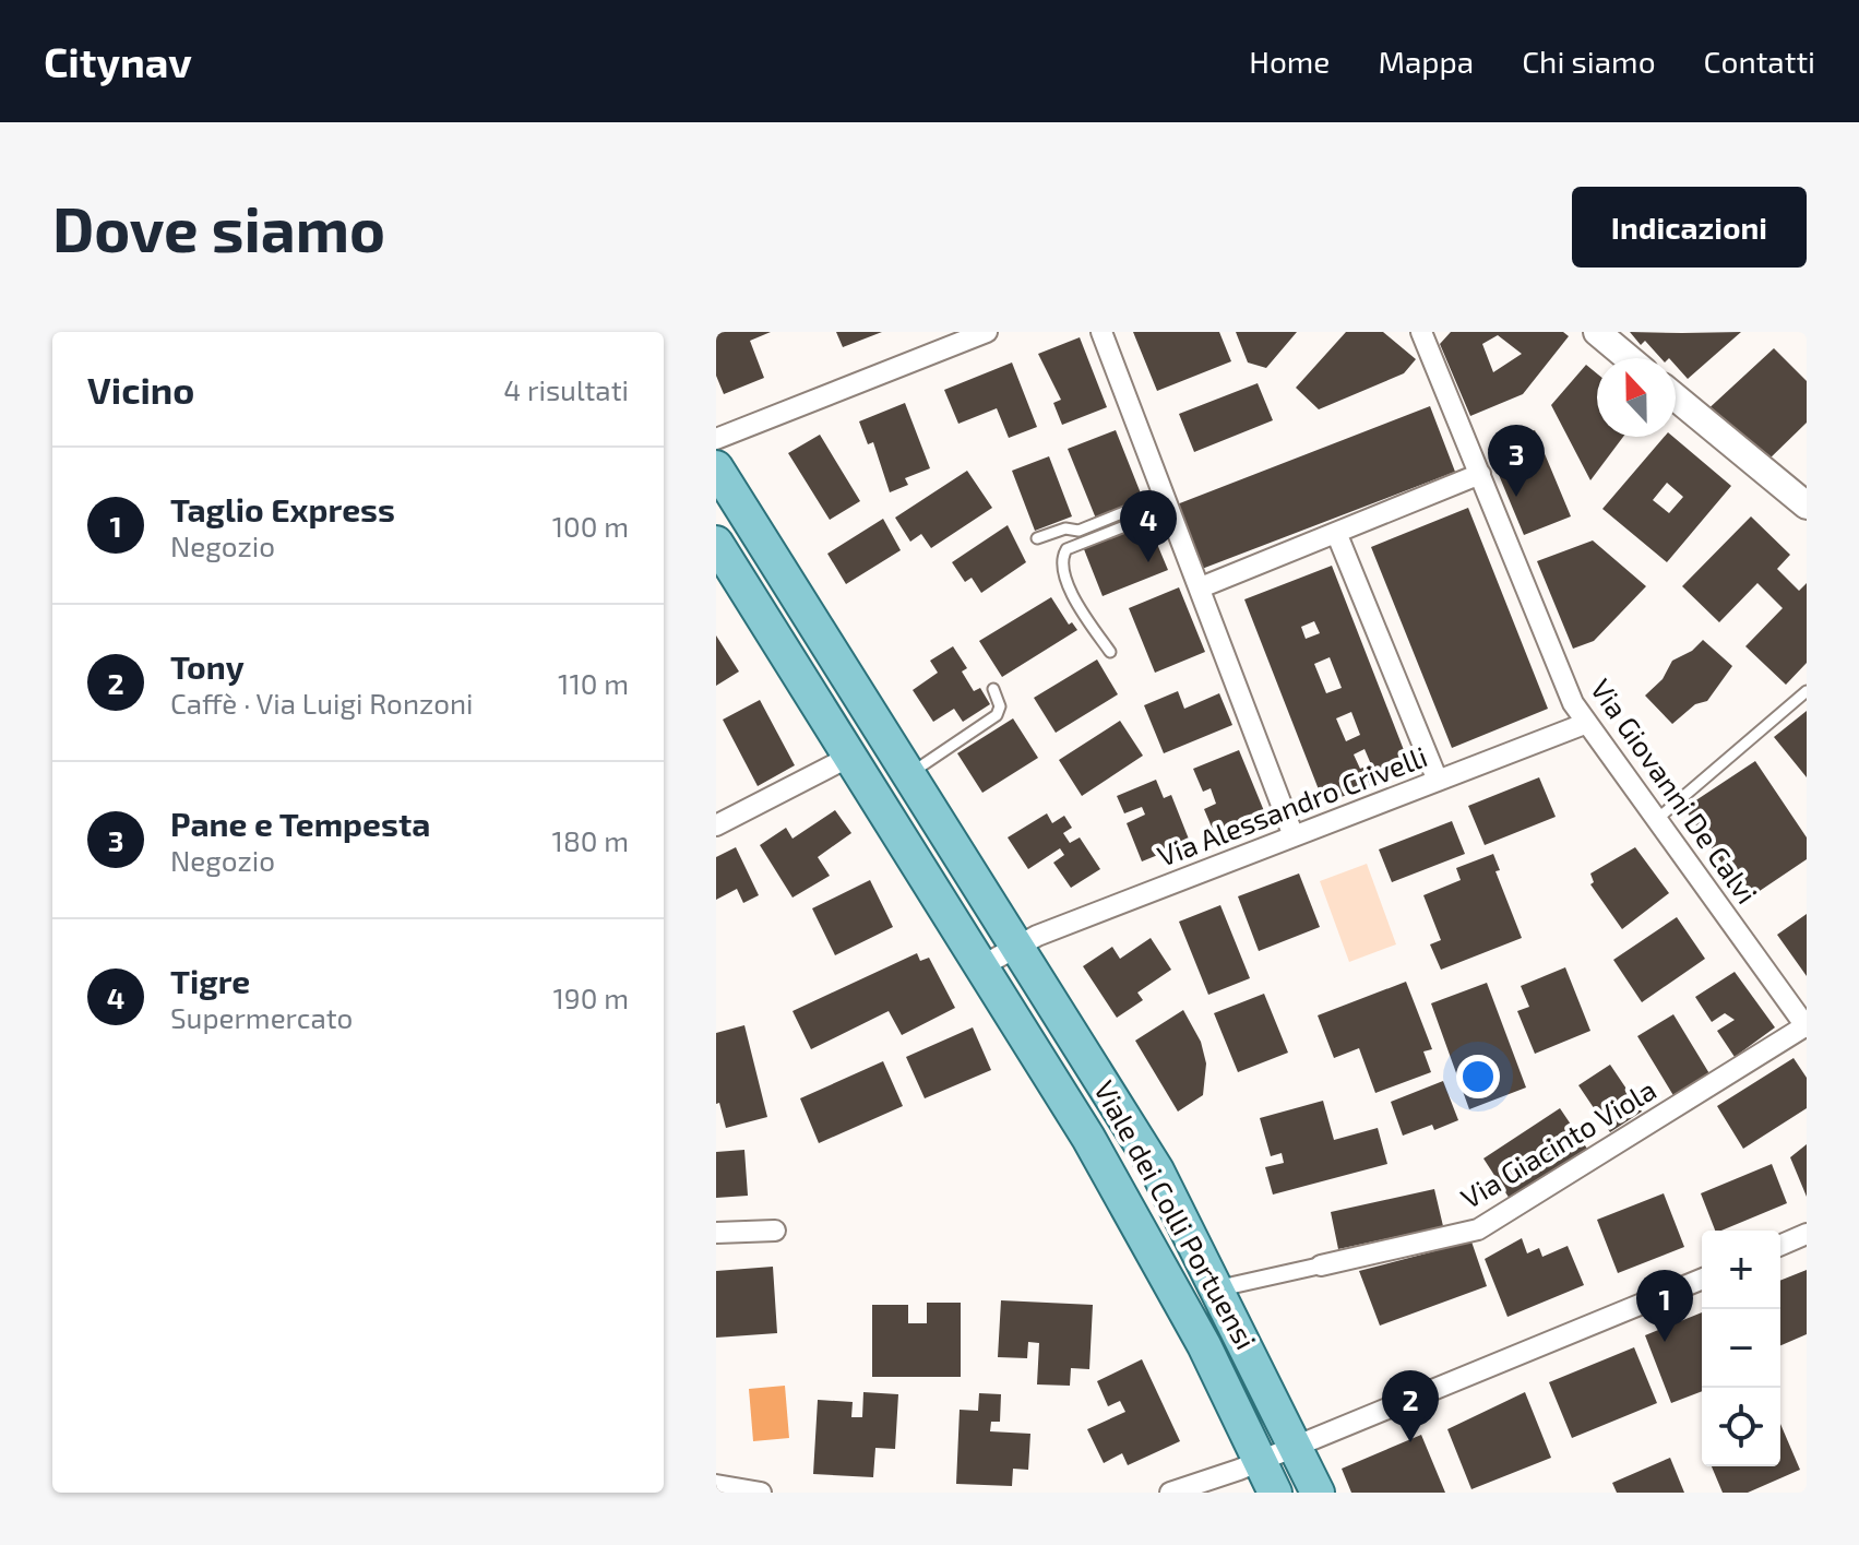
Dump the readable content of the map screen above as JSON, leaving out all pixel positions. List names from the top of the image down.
{
  "streets": {
    "main road": ["Viale dei Colli Portuensi"],
    "street": ["Via Giovanni De Calvi", "Via Alessandro Crivelli", "Via Giacinto Viola"]
  },
  "crossings": [
    ["Via Giovanni De Calvi", "Via Alessandro Crivelli"],
    ["Via Giovanni De Calvi", "Via Giacinto Viola"],
    ["Via Alessandro Crivelli", "Viale dei Colli Portuensi"],
    ["Via Giacinto Viola", "Viale dei Colli Portuensi"]
  ],
  "north": "top",
  "page": {
    "header": "Citynav",
    "nav": [
      "Home",
      "Mappa",
      "Chi siamo",
      "Contatti"
    ],
    "buttons": "Indicazioni",
    "title": "Dove siamo",
    "heading": ["Vicino", "4 risultati"],
    "pins": [
      "3",
      "4",
      "1",
      "2"
    ],
    "list": [
      {
        "mark": "1",
        "name": "Taglio Express",
        "note": "Negozio",
        "value": "100 m"
      },
      {
        "mark": "2",
        "name": "Tony",
        "note": "Caffè · Via Luigi Ronzoni",
        "value": "110 m"
      },
      {
        "mark": "3",
        "name": "Pane e Tempesta",
        "note": "Negozio",
        "value": "180 m"
      },
      {
        "mark": "4",
        "name": "Tigre",
        "note": "Supermercato",
        "value": "190 m"
      }
    ],
    "map_buttons": ["+", "−"]
  }
}
